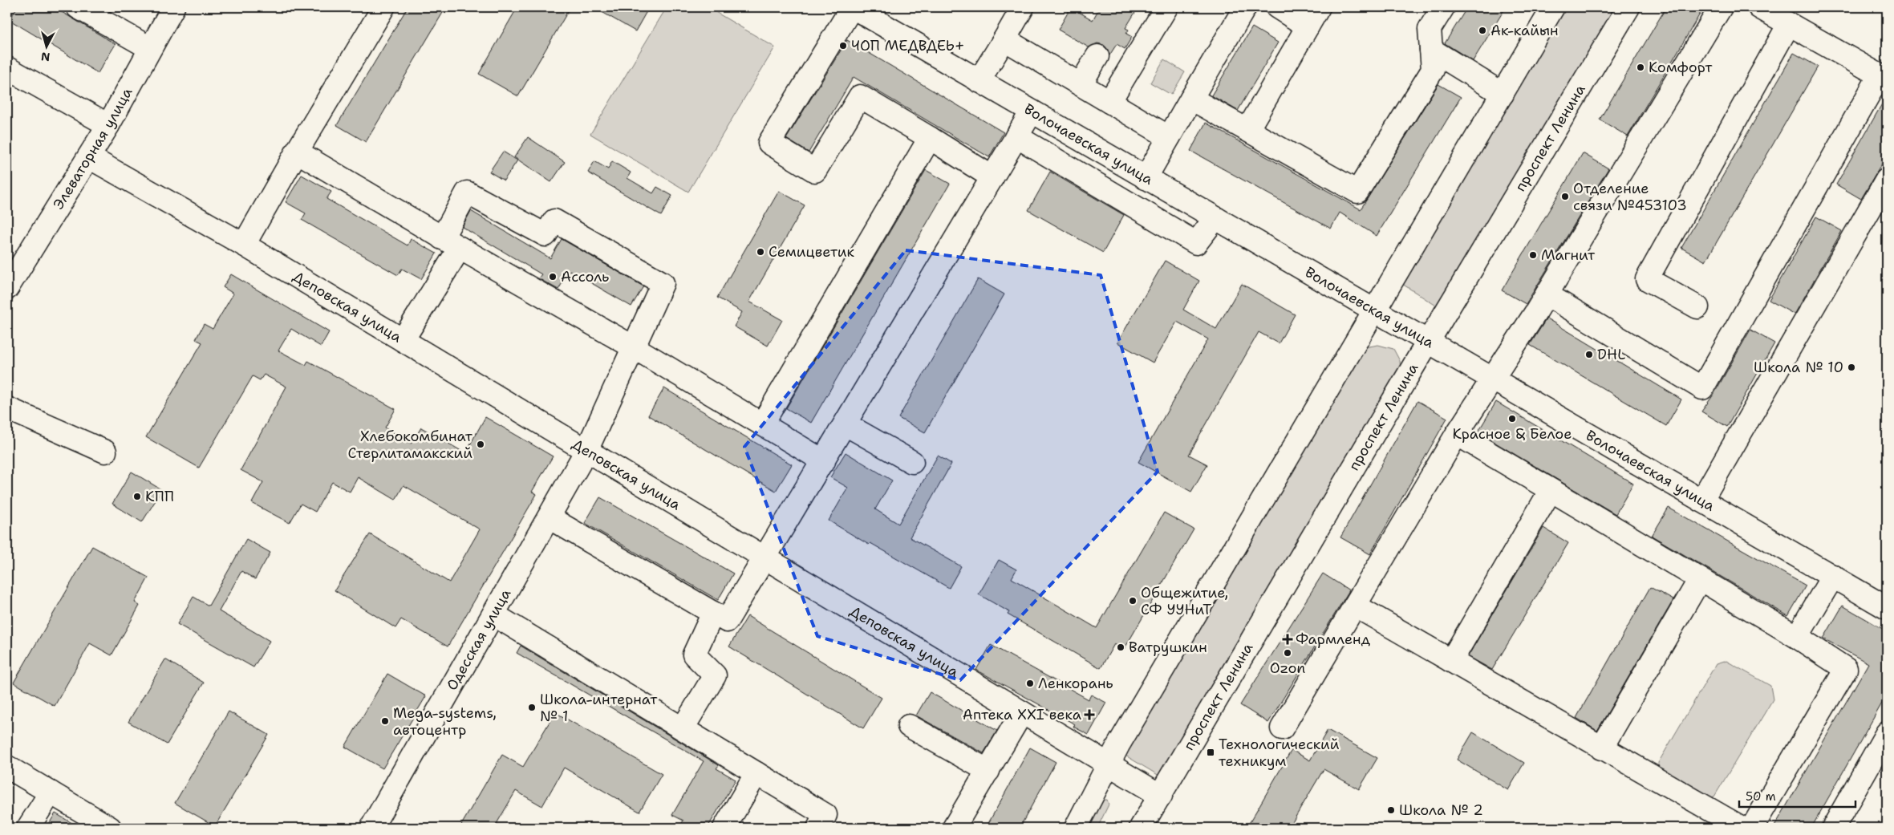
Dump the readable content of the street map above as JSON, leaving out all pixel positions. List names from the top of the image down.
{
  "streets": {
    "street": [
      "проспект Ленина",
      "Волочаевская улица",
      "Элеваторная улица",
      "Деповская улица",
      "Одесская улица"
    ]
  },
  "crossings": [
    ["проспект Ленина", "Волочаевская улица"],
    ["проспект Ленина", "Деповская улица"],
    ["Элеваторная улица", "Деповская улица"],
    ["Деповская улица", "Одесская улица"]
  ],
  "places": {
    "other": [
      "Ак-кайын",
      "ЧОП МЕДВДЕЬ+",
      "Комфорт",
      "Отделение связи №453103",
      "Семицветик",
      "Магнит",
      "Ассоль",
      "DHL",
      "Школа № 10",
      "Красное & Белое",
      "Хлебокомбинат Стерлитамакский",
      "КПП",
      "Общежитие, СФ УУНиТ",
      "Ватрушкин",
      "Ozon",
      "Ленкорань",
      "Школа-интернат № 1",
      "Mega-systems, автоцентр",
      "Школа № 2"
    ],
    "health": ["Фармленд", "Аптека ХХI века"],
    "transit": ["Технологический техникум"]
  },
  "scale_bar": "50 m",
  "north": "bottom"
}
